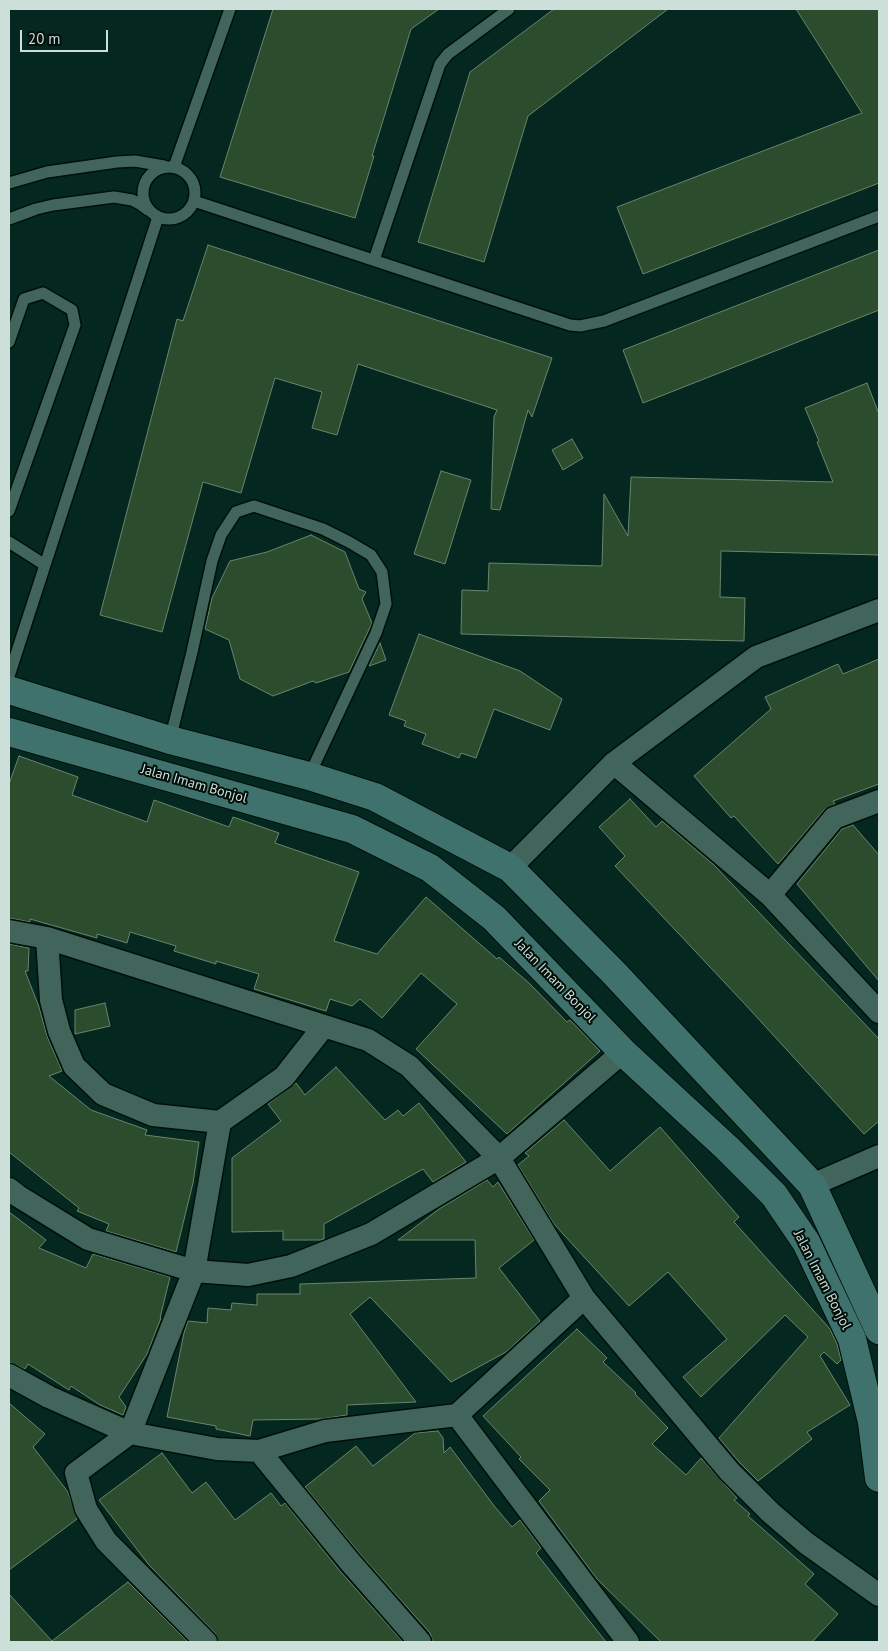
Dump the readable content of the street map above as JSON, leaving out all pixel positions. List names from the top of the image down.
{
  "streets": {
    "main road": ["Jalan Imam Bonjol"]
  },
  "scale_bar": "20 m"
}
